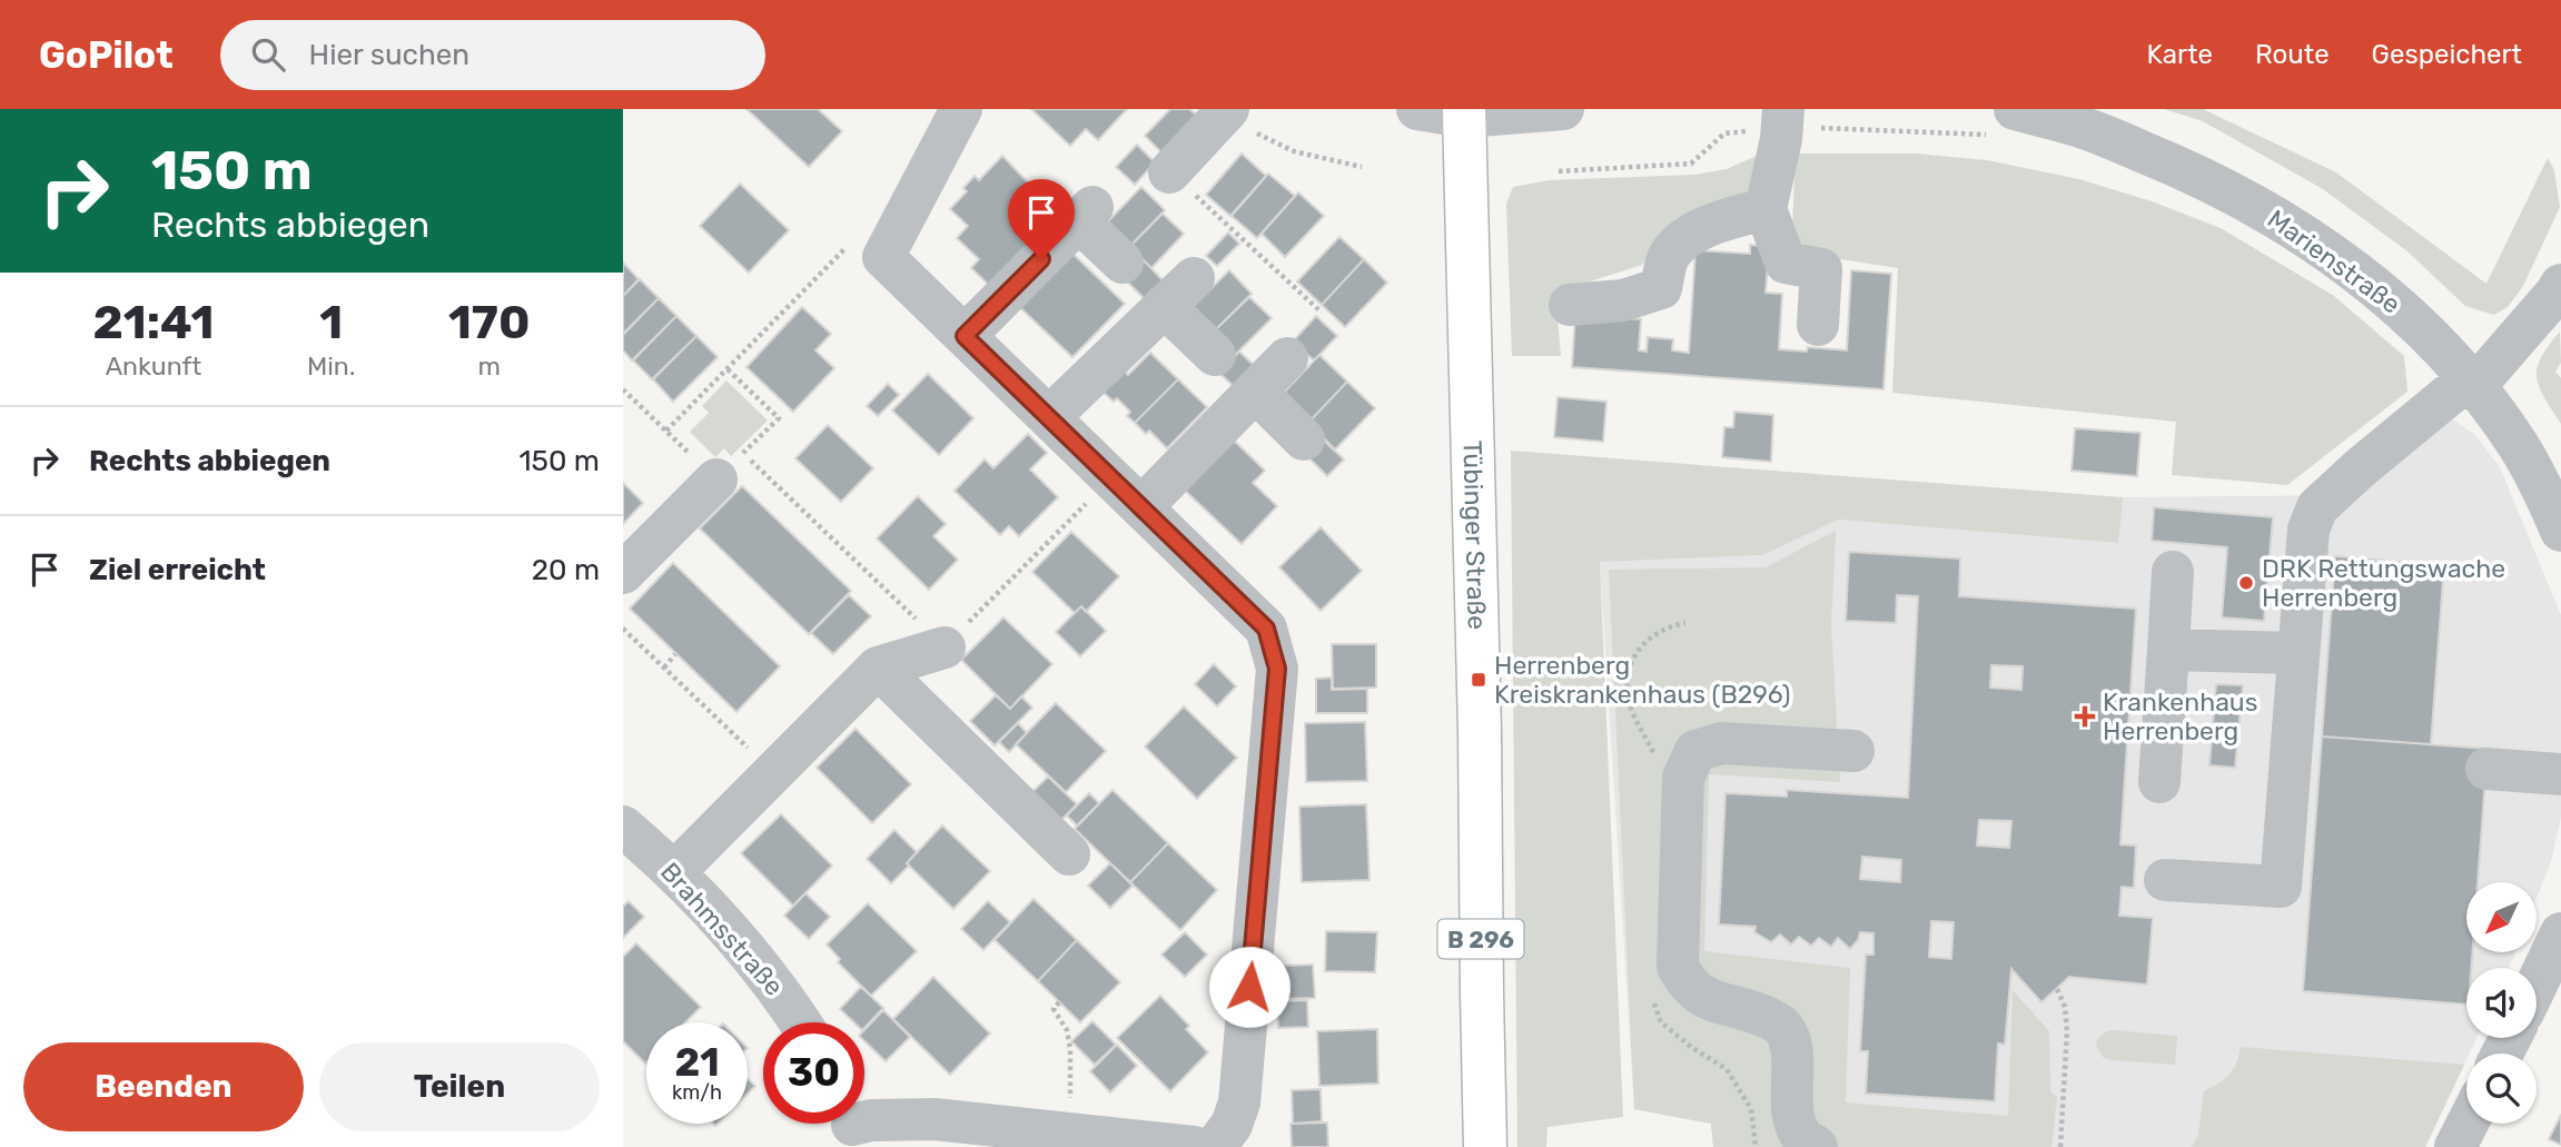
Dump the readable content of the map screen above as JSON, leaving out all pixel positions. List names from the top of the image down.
{
  "streets": {
    "main road": ["Tübinger Straße", "B 296"],
    "street": ["Marienstraße", "Brahmsstraße"]
  },
  "places": {
    "other": ["DRK Rettungswache Herrenberg"],
    "transit": ["Herrenberg Kreiskrankenhaus (B296)"],
    "health": ["Krankenhaus Herrenberg"]
  },
  "north": "bottom left",
  "page": {
    "header": "GoPilot",
    "search": "Hier suchen",
    "nav": ["Karte", "Route", "Gespeichert"],
    "turn": ["150 m", "Rechts abbiegen"],
    "eta": [
      "21:41",
      "Ankunft",
      "1",
      "Min.",
      "170",
      "m"
    ],
    "list": [
      {
        "name": "Rechts abbiegen",
        "value": "150 m"
      },
      {
        "name": "Ziel erreicht",
        "value": "20 m"
      }
    ],
    "speed": "21 km/h",
    "limit": "30",
    "buttons": ["Beenden", "Teilen"]
  }
}
